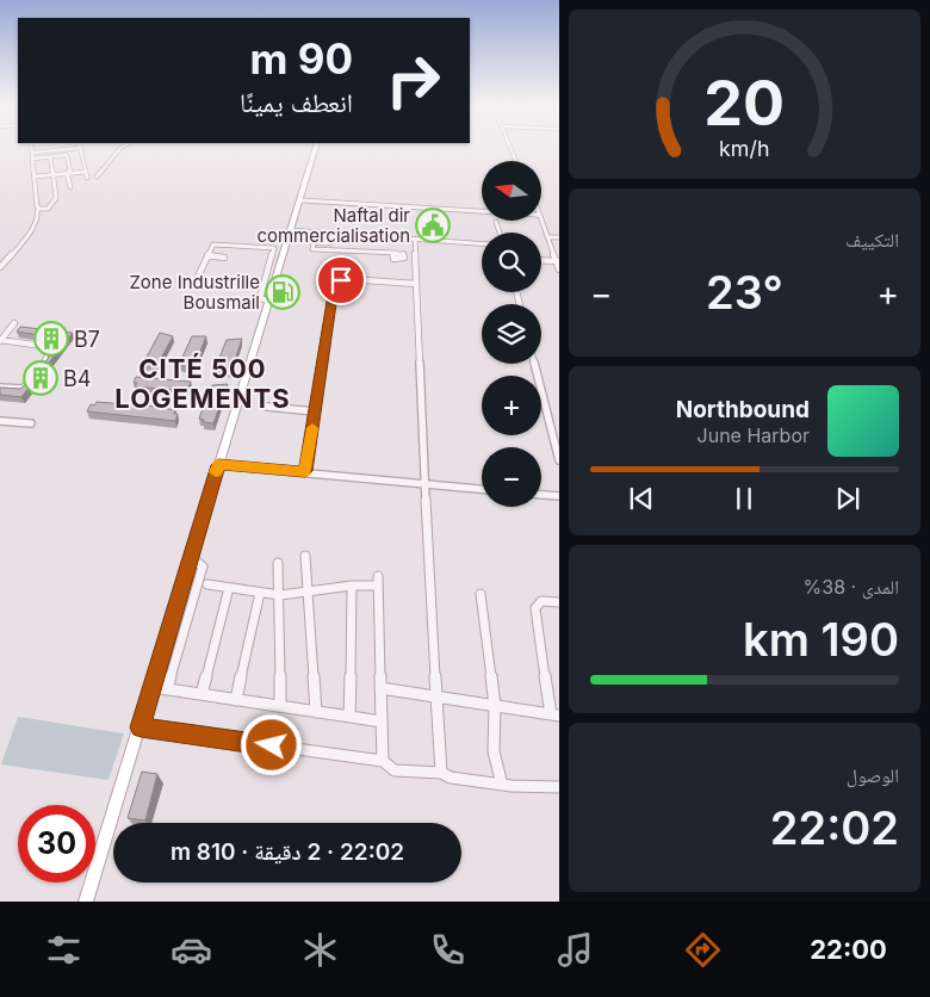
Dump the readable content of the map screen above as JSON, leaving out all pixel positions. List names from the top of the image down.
{
  "districts": ["CITÉ 500 LOGEMENTS"],
  "places": {
    "public building": ["Naftal dir commercialisation"],
    "fuel station": ["Zone Industrille Bousmail"],
    "building": ["B7", "B4"]
  },
  "north": "left",
  "page": {
    "turn": ["90 m", "انعطف يمينًا"],
    "map_buttons": ["+", "−"],
    "tile": [
      "التكييف",
      ["المدى · 38%", "190 km"],
      ["الوصول", "22:02"]
    ],
    "heat": ["−", "23°", "+"],
    "song": ["Northbound", "June Harbor"],
    "limit": "30",
    "trip": "22:02 · 2 دقيقة · 810 m",
    "tabs": "22:00",
    "gauge": ["20", "km/h"]
  }
}
